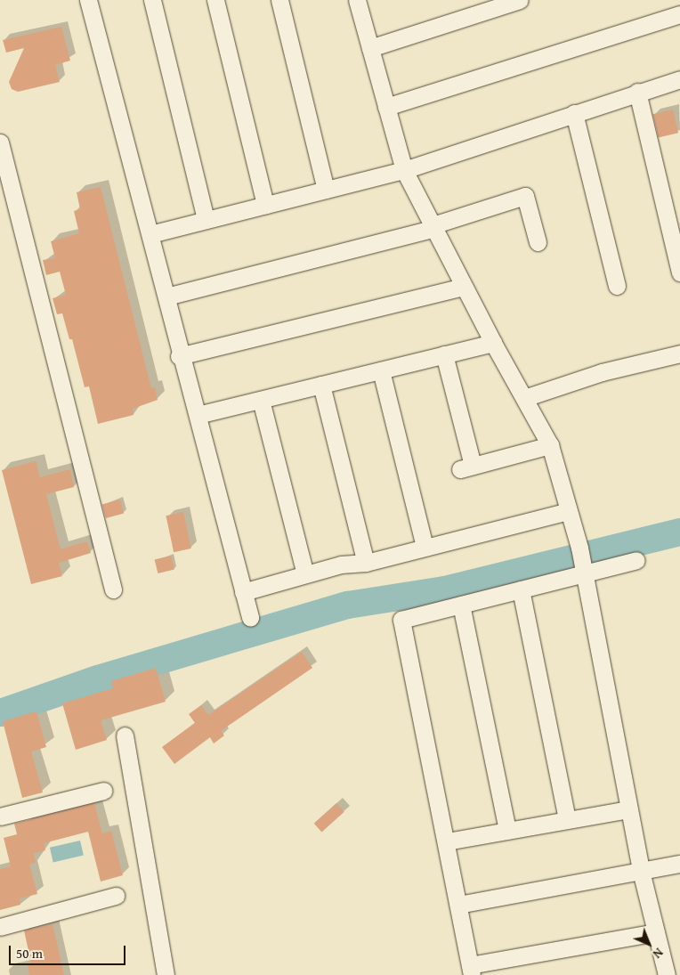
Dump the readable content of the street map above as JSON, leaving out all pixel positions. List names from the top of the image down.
{
  "scale_bar": "50 m",
  "north": "bottom right"
}
